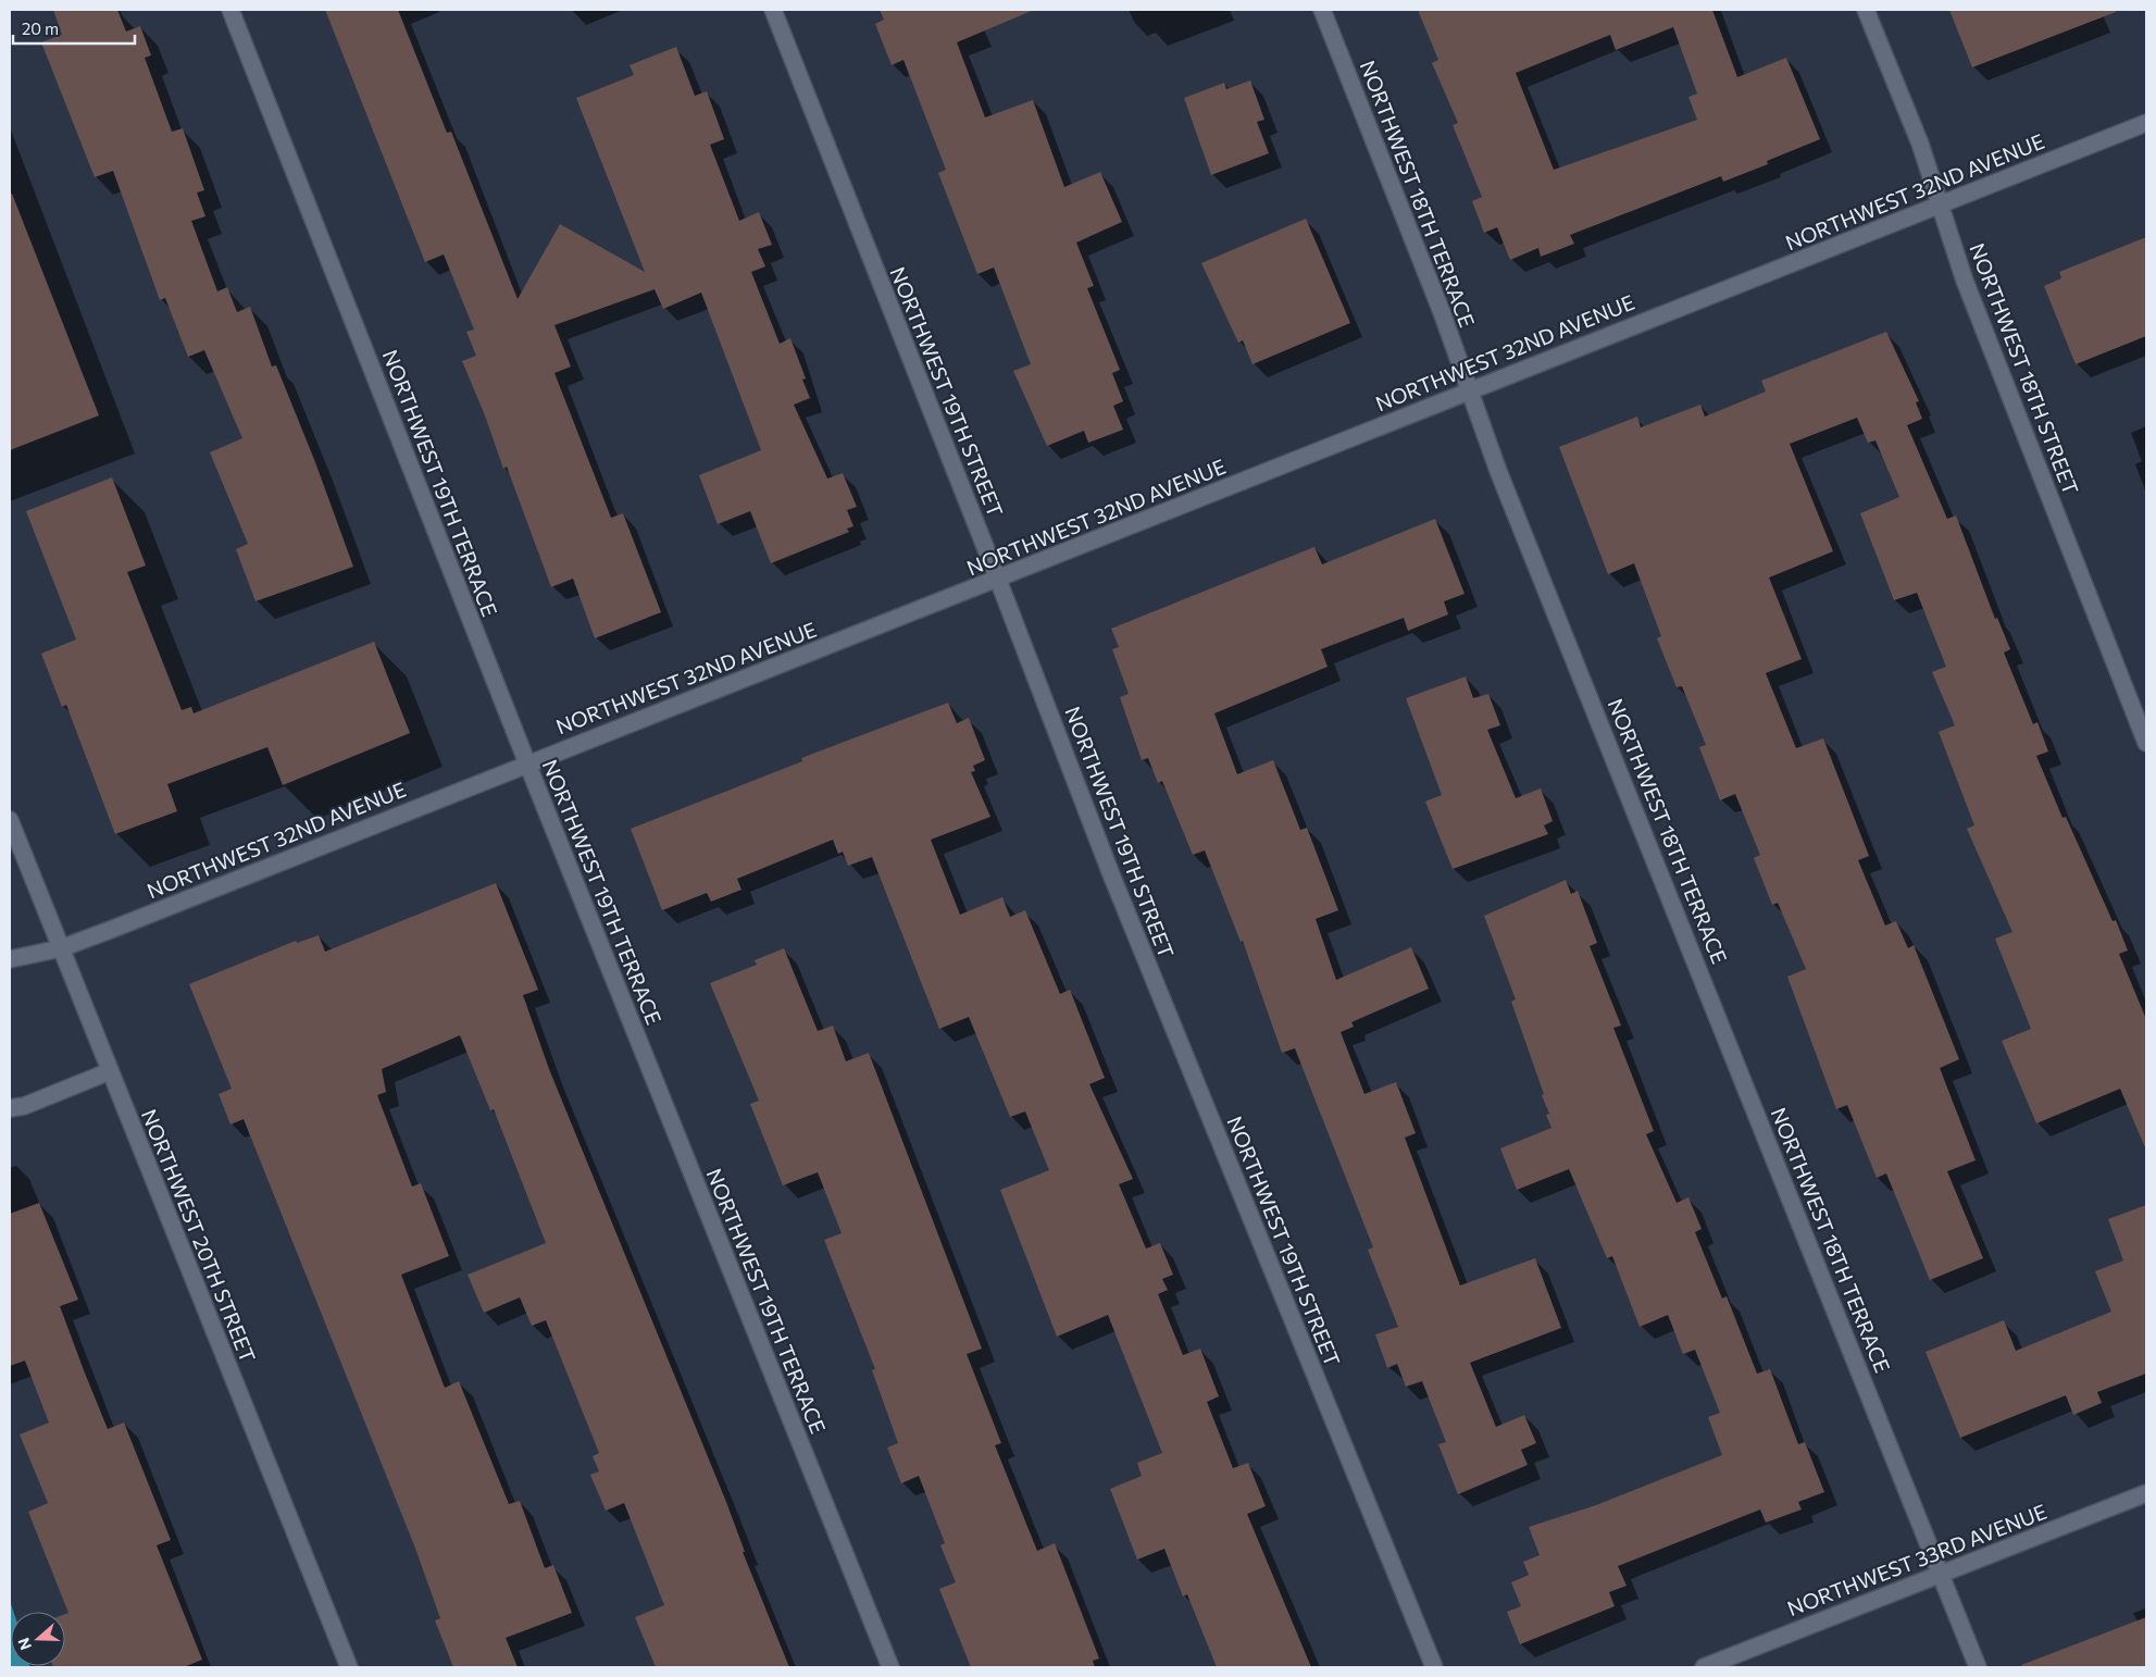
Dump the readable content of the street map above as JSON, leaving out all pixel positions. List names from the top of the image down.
{
  "streets": {
    "street": [
      "NORTHWEST 32ND AVENUE",
      "NORTHWEST 18TH TERRACE",
      "NORTHWEST 18TH STREET",
      "NORTHWEST 19TH STREET",
      "NORTHWEST 19TH TERRACE",
      "NORTHWEST 20TH STREET",
      "NORTHWEST 33RD AVENUE"
    ]
  },
  "crossings": [
    ["NORTHWEST 32ND AVENUE", "NORTHWEST 18TH TERRACE"],
    ["NORTHWEST 32ND AVENUE", "NORTHWEST 18TH STREET"],
    ["NORTHWEST 32ND AVENUE", "NORTHWEST 19TH STREET"],
    ["NORTHWEST 32ND AVENUE", "NORTHWEST 19TH TERRACE"],
    ["NORTHWEST 32ND AVENUE", "NORTHWEST 20TH STREET"],
    ["NORTHWEST 18TH TERRACE", "NORTHWEST 33RD AVENUE"]
  ],
  "scale_bar": "20 m",
  "north": "left"
}
